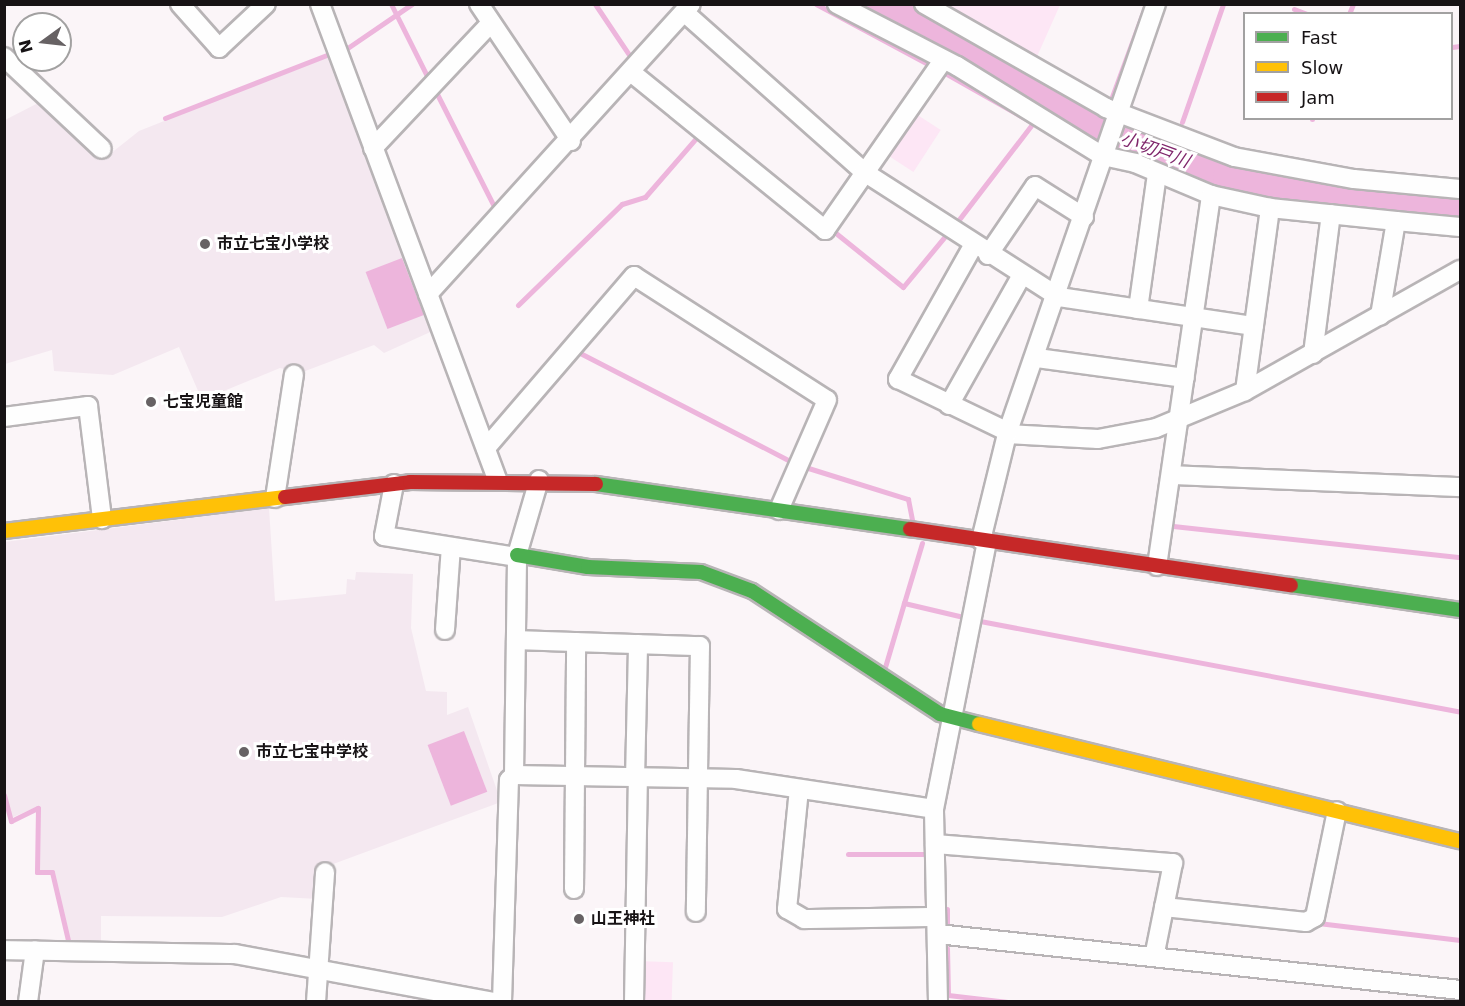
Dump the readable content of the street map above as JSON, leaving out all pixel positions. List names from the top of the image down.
{
  "water": ["小切戸川"],
  "places": [
    "市立七宝小学校",
    "七宝児童館",
    "市立七宝中学校",
    "山王神社"
  ],
  "legend": ["Fast", "Slow", "Jam"],
  "north": "left"
}
